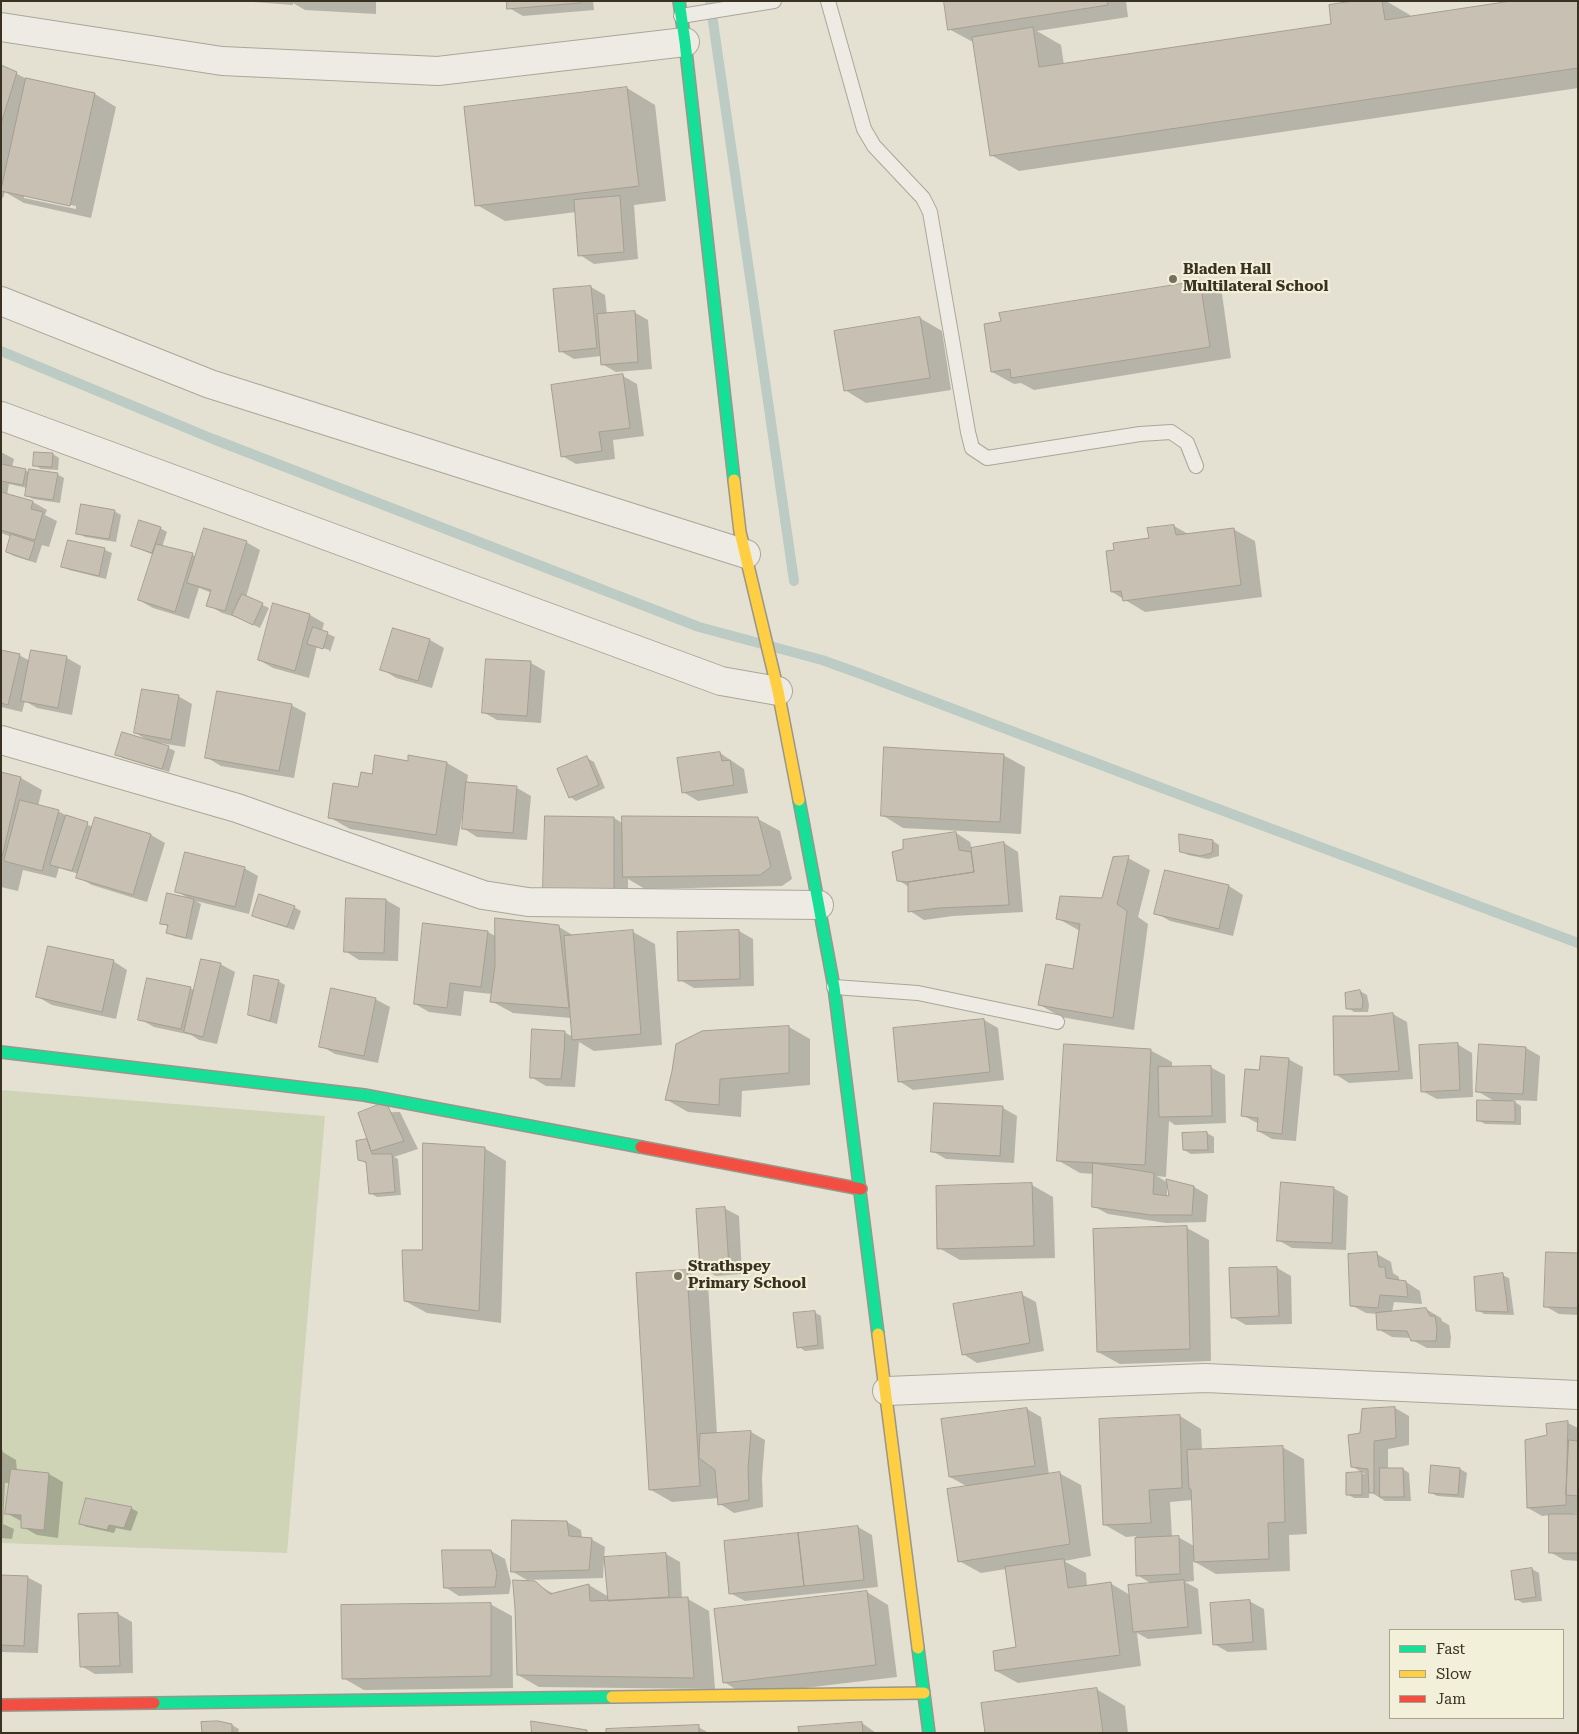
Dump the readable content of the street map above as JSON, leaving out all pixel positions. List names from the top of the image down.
{
  "places": ["Bladen Hall Multilateral School", "Strathspey Primary School"],
  "legend": ["Fast", "Slow", "Jam"]
}
